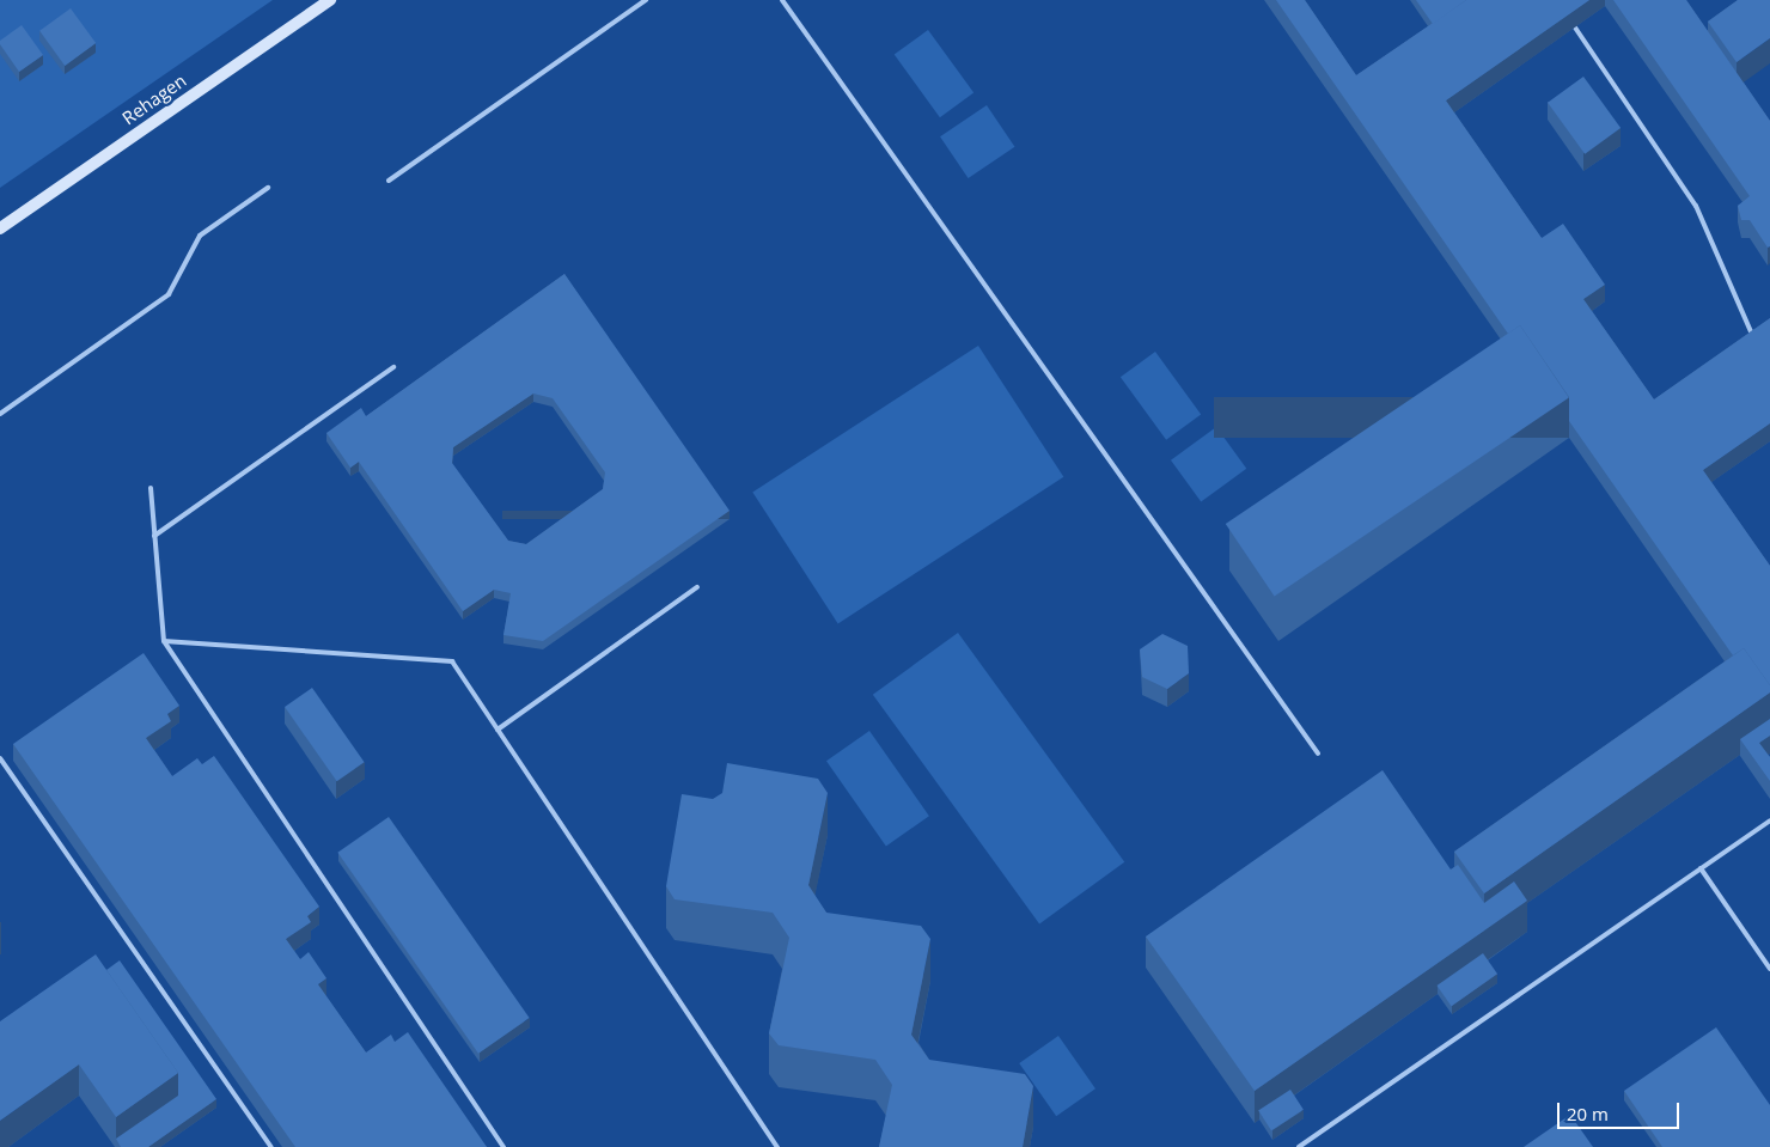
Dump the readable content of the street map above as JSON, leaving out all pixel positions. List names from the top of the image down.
{
  "streets": {
    "street": ["Rehagen"]
  },
  "scale_bar": "20 m"
}
